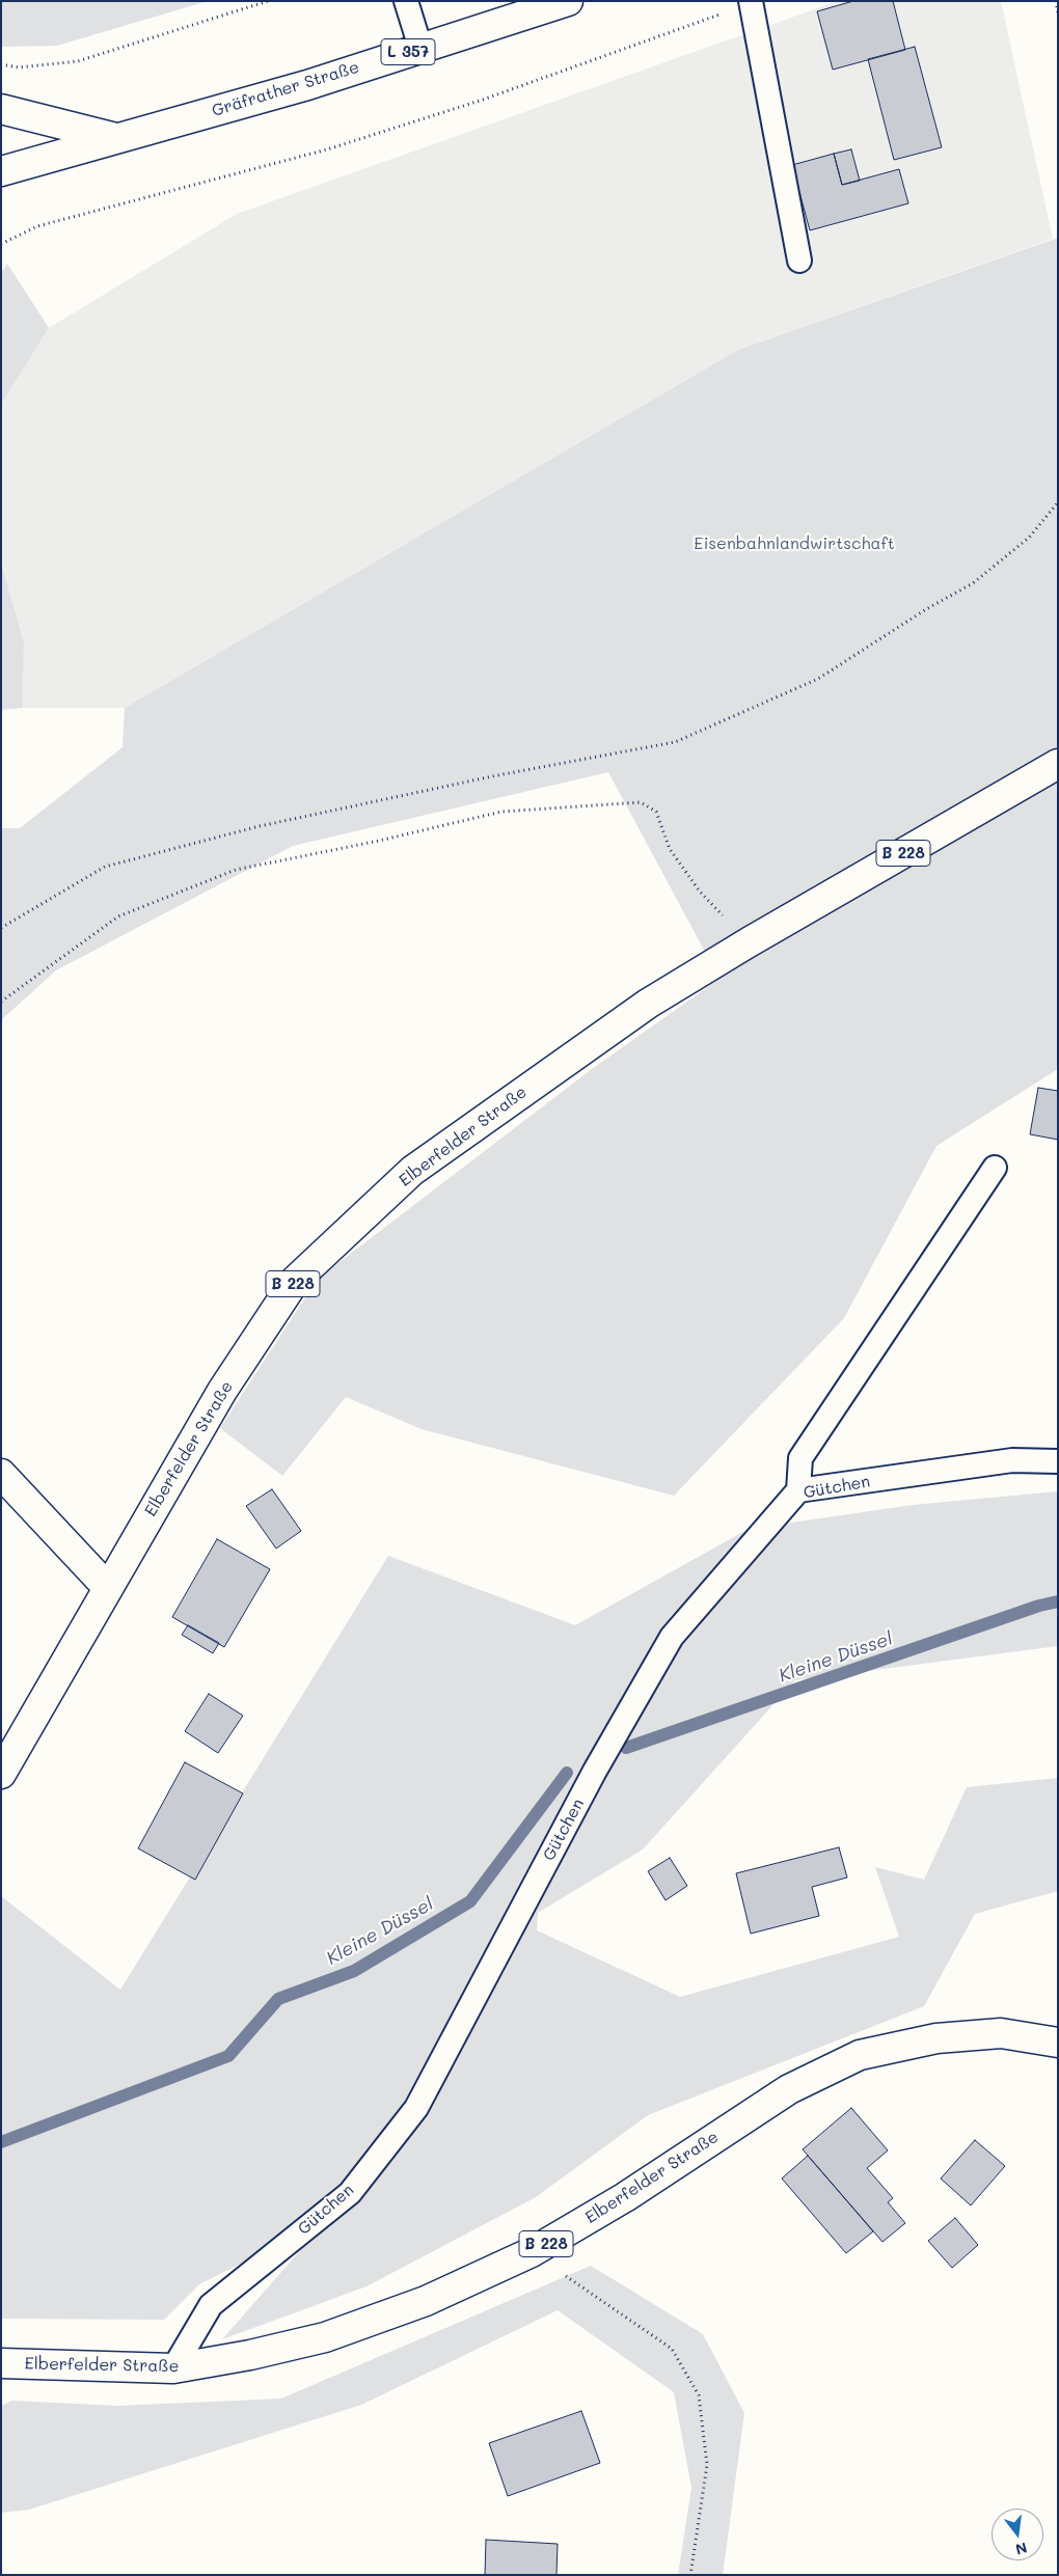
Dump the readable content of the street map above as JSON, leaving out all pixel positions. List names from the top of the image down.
{
  "streets": {
    "main road": [
      "L 357",
      "Gräfrather Straße",
      "B 228",
      "Elberfelder Straße"
    ],
    "lane": ["Gütchen"]
  },
  "crossings": [
    ["Elberfelder Straße", "Gütchen"]
  ],
  "water": ["Kleine Düssel"],
  "parks": ["Eisenbahnlandwirtschaft"],
  "north": "bottom"
}
